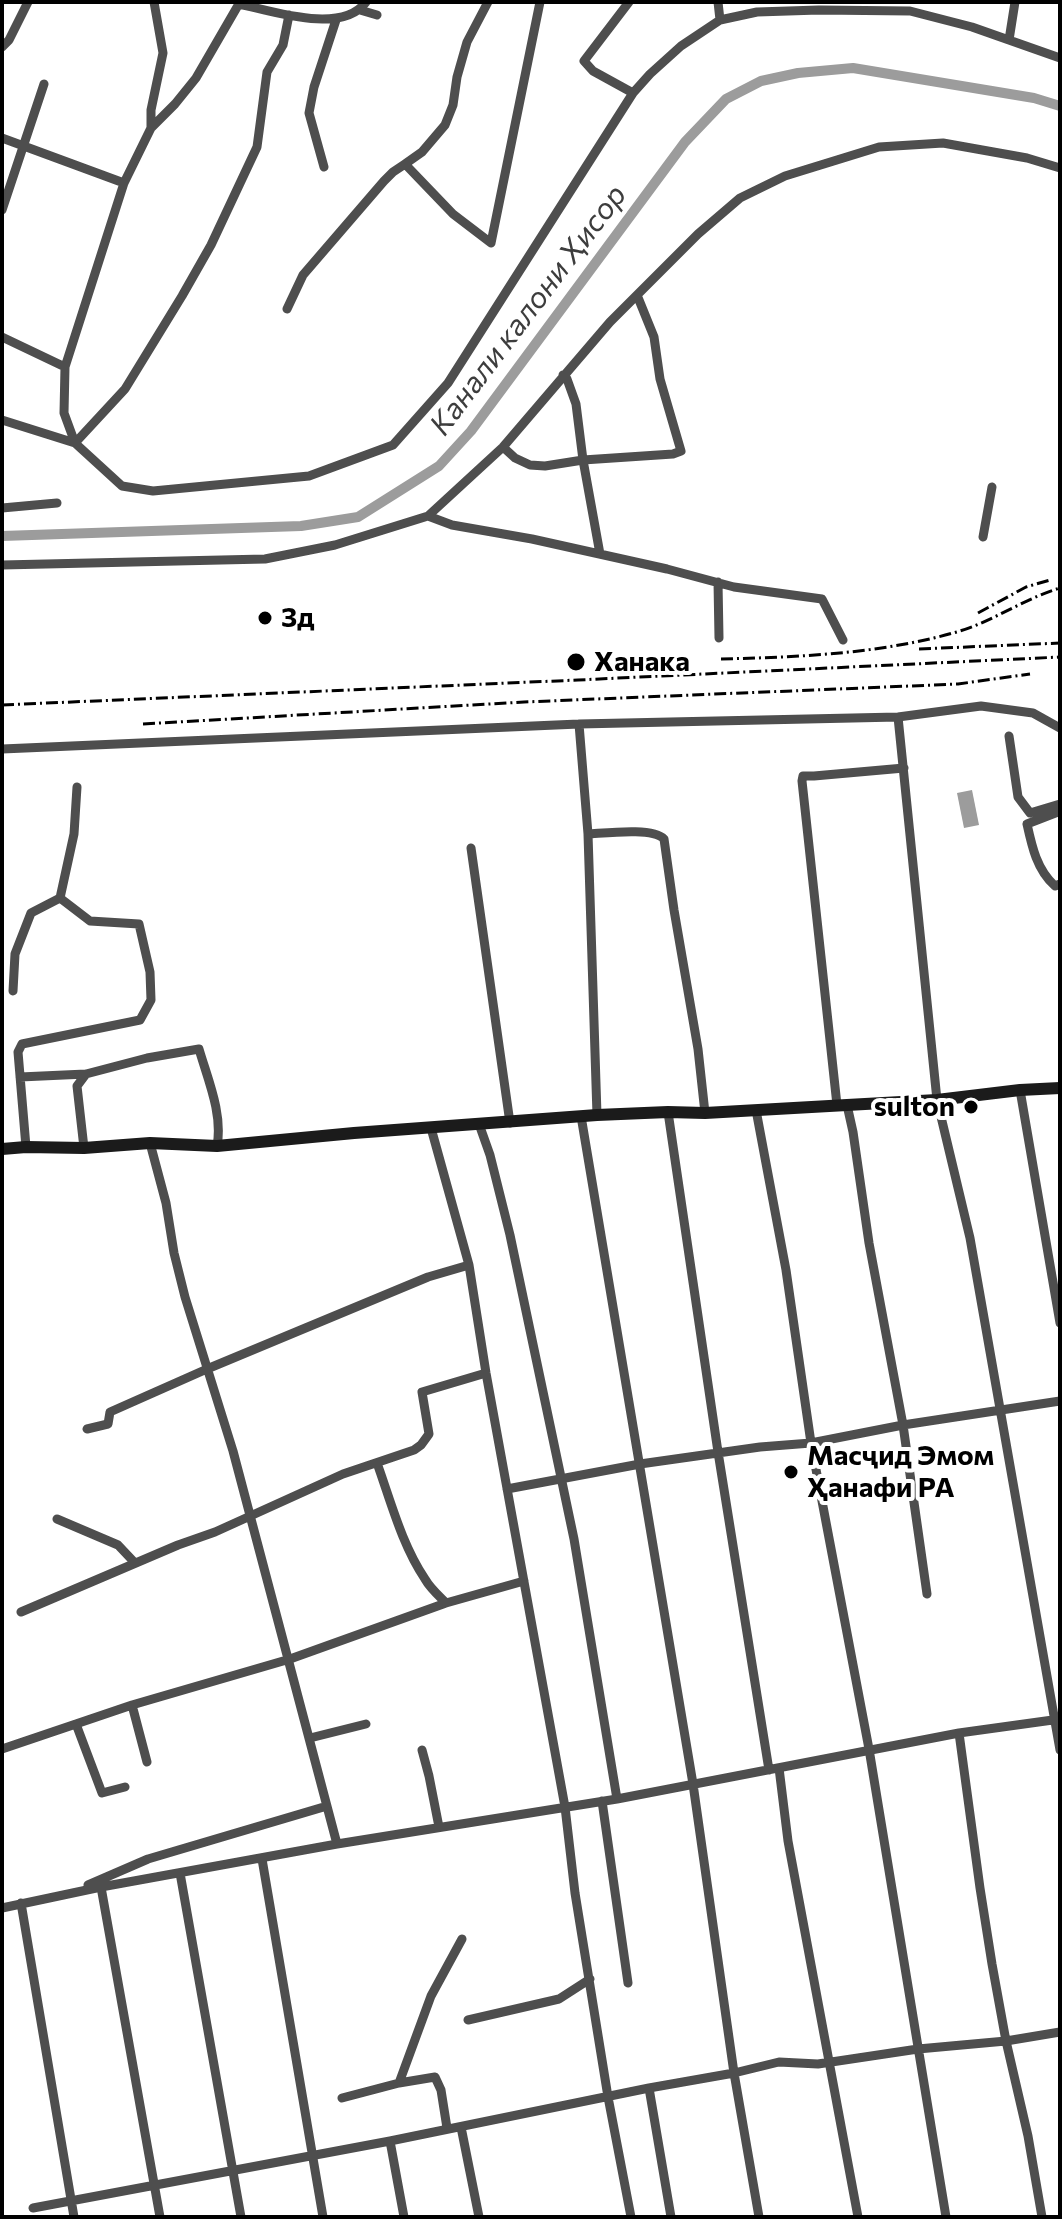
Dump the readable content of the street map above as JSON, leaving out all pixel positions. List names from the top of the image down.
{
  "water": ["Канали калони Ҳисор"],
  "places": [
    "3д",
    "Ханака",
    "sulton",
    "Масҷид Эмом Ҳанафи РА"
  ]
}
